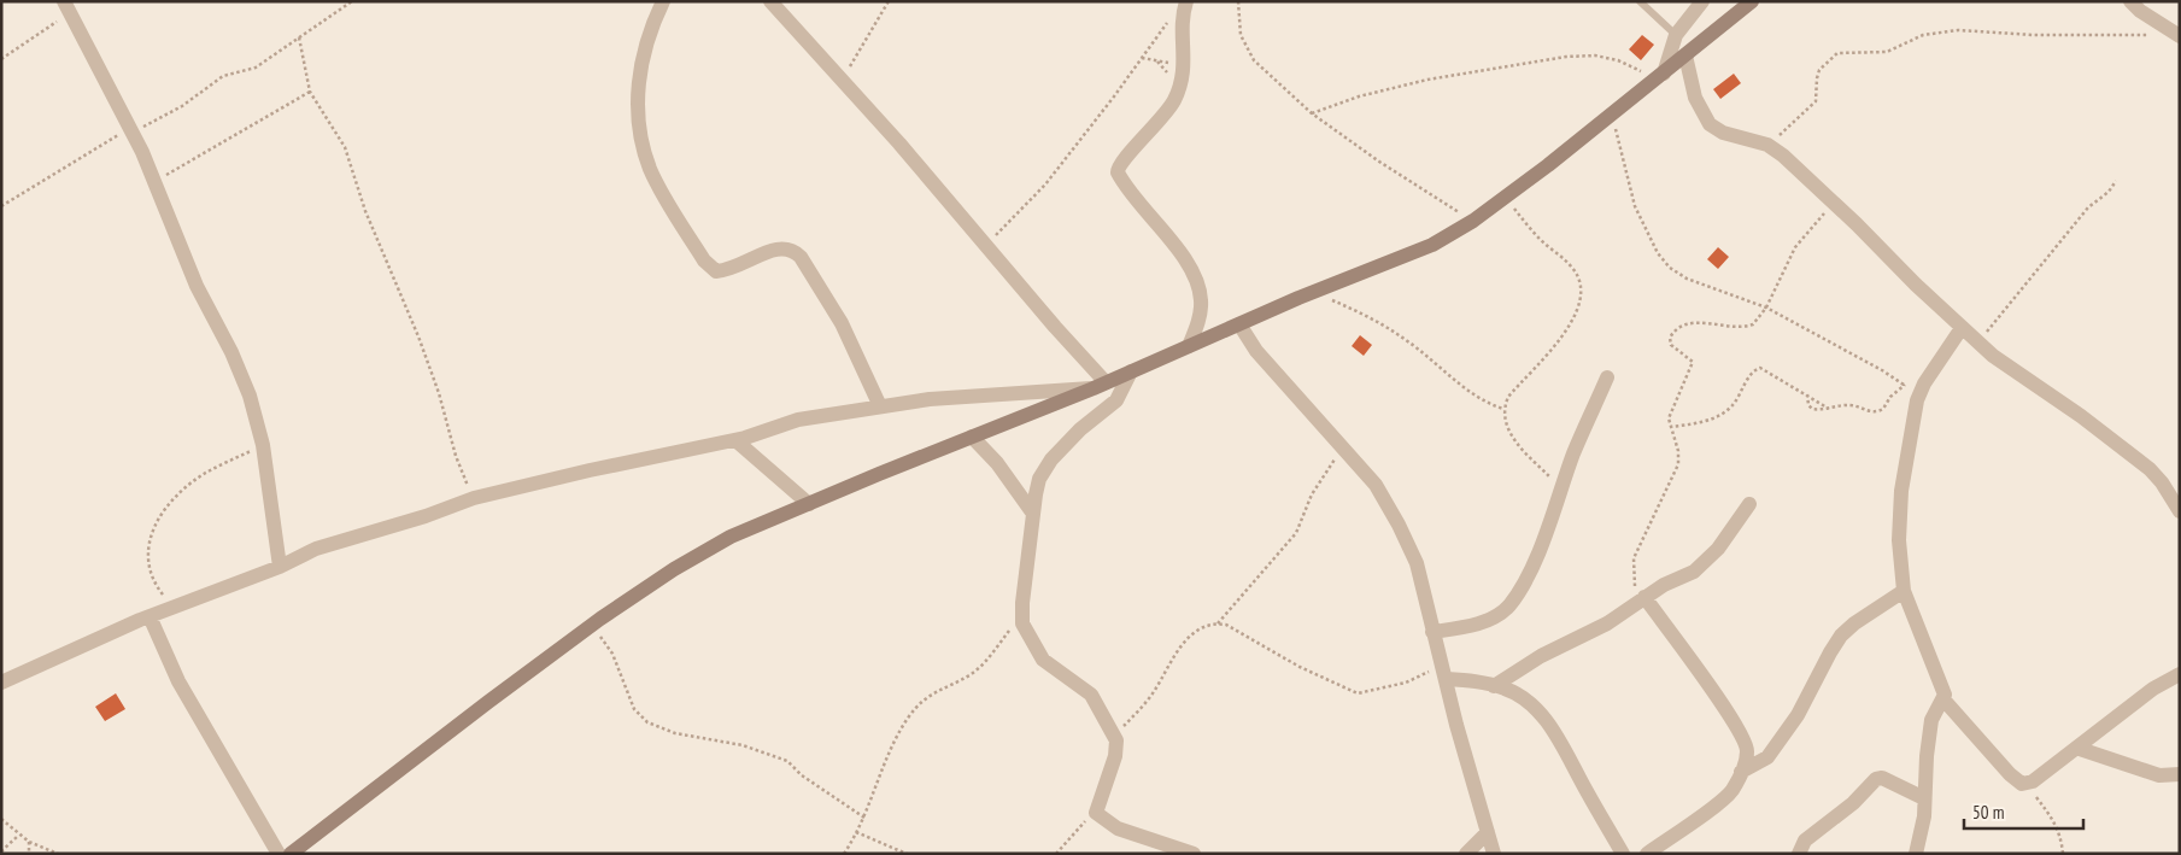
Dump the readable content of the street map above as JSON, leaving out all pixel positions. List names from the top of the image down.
{
  "scale_bar": "50 m"
}
